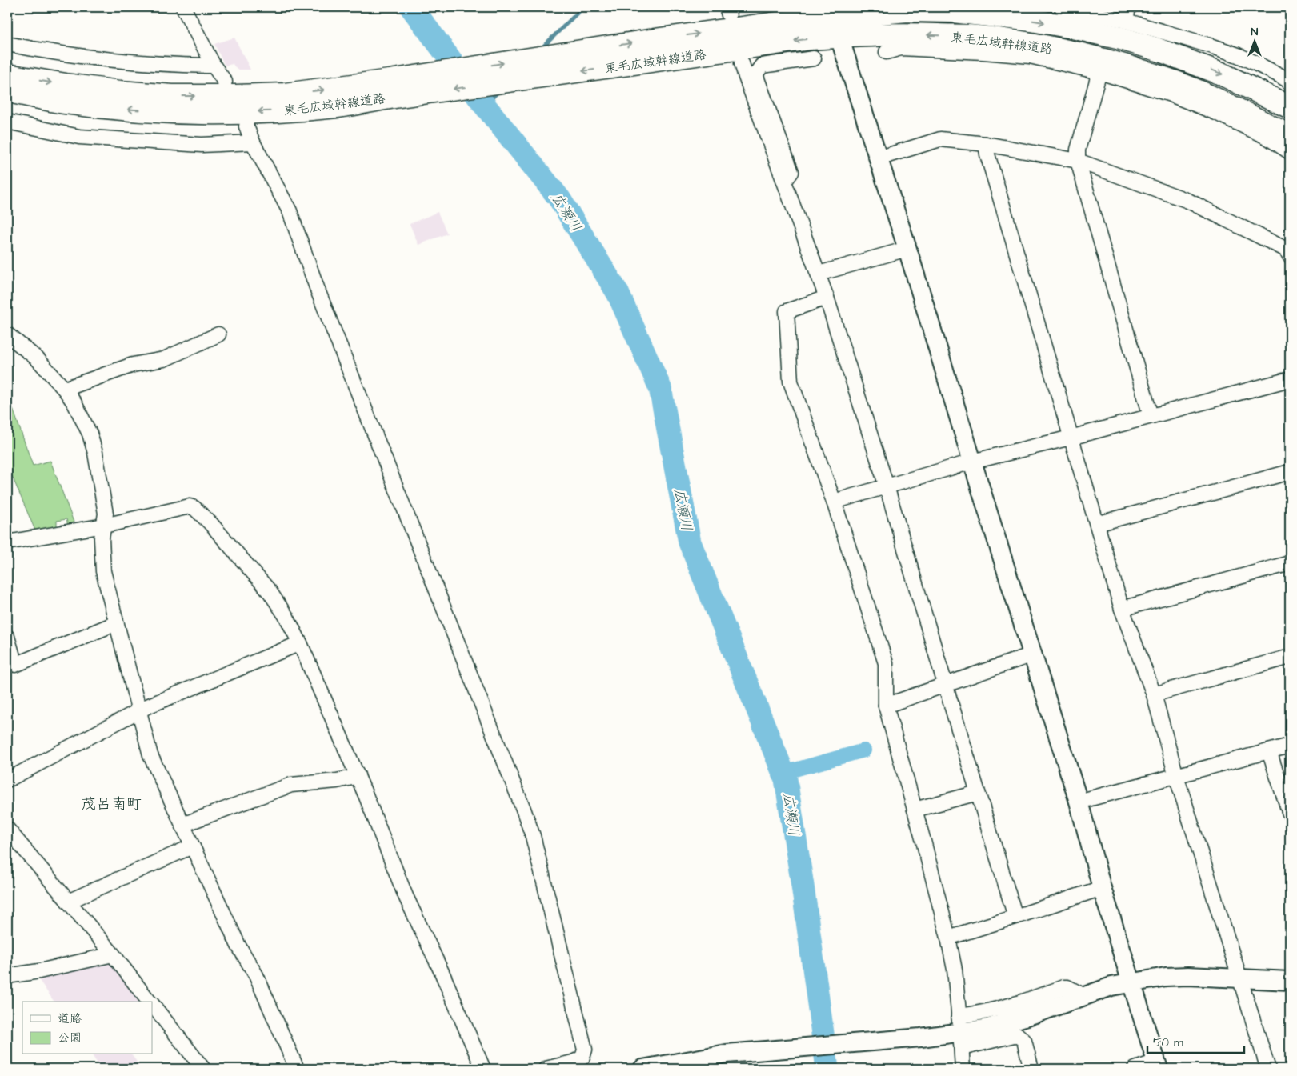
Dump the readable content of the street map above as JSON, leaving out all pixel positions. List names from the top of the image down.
{
  "streets": {
    "highway": ["東毛広域幹線道路"]
  },
  "districts": ["茂呂南町"],
  "water": ["広瀬川"],
  "legend": ["道路", "公園"],
  "scale_bar": "50 m",
  "north": "top"
}
